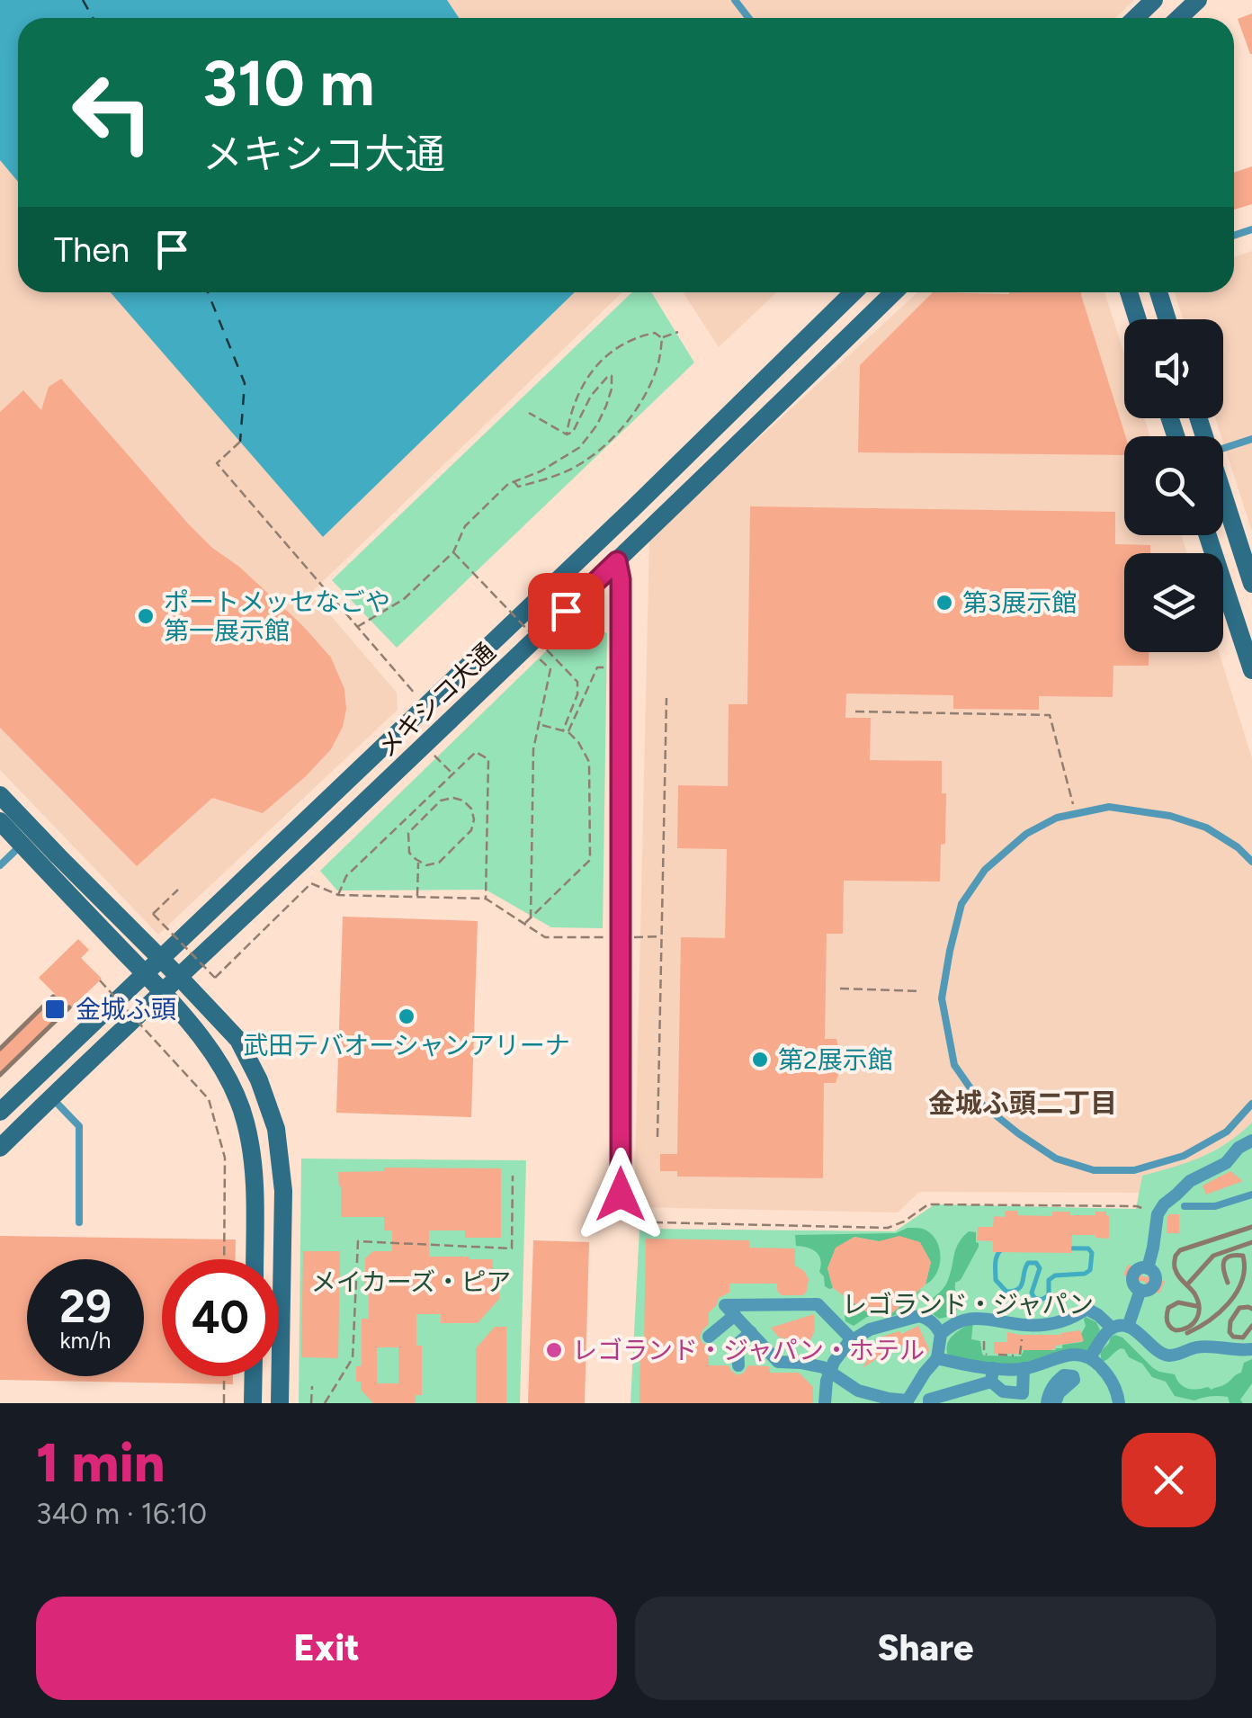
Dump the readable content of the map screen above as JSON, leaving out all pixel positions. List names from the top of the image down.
{
  "streets": {
    "street": ["メキシコ大通"]
  },
  "districts": ["金城ふ頭二丁目"],
  "parks": ["メイカーズ・ピア", "レゴランド・ジャパン"],
  "places": {
    "other": [
      "第3展示館",
      "ポートメッセなごや 第一展示館",
      "武田テバオーシャンアリーナ",
      "第2展示館",
      "レゴランド・ジャパン・ホテル"
    ],
    "transit": ["金城ふ頭"]
  },
  "page": {
    "turn": ["310 m", "メキシコ大通"],
    "then": "Then",
    "speed": "29 km/h",
    "limit": "40",
    "heading": ["1 min", "340 m · 16:10"],
    "buttons": ["Exit", "Share"]
  }
}
